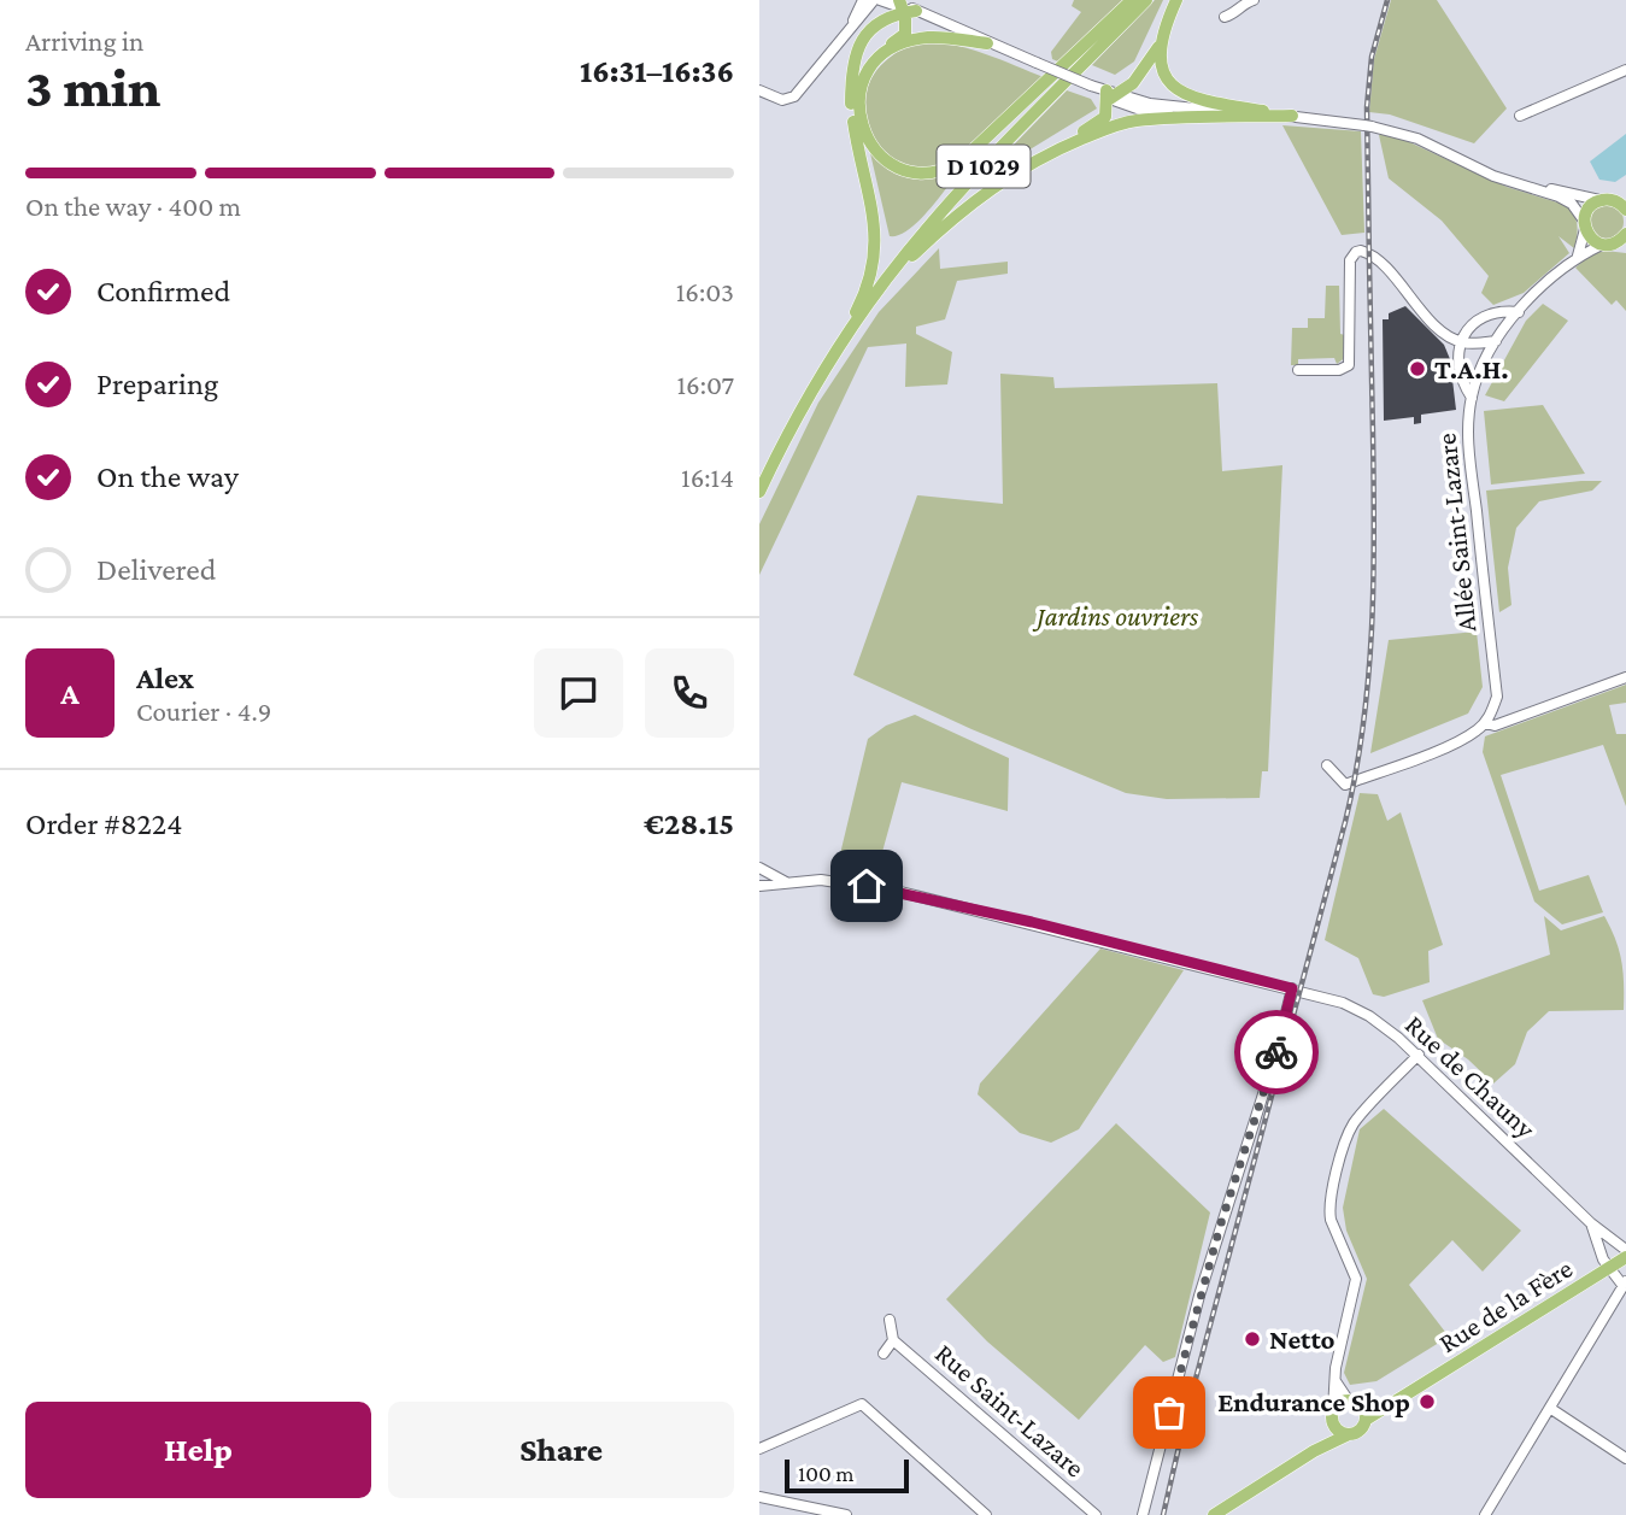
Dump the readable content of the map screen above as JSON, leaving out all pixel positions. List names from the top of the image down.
{
  "streets": {
    "main road": ["D 1029", "Rue de la Fère"],
    "street": ["Allée Saint-Lazare", "Rue de Chauny", "Rue Saint-Lazare"]
  },
  "crossings": [
    ["Rue de Chauny", "Rue de la Fère"]
  ],
  "parks": ["Jardins ouvriers"],
  "places": ["T.A.H.", "Netto", "Endurance Shop"],
  "scale_bar": "100 m",
  "page": {
    "heading": ["3 min", "Arriving in", "16:31–16:36"],
    "panel": [
      "Alex",
      "Courier · 4.9",
      "Order #8224",
      "€28.15"
    ],
    "bar": "On the way · 400 m",
    "list": [
      ["Confirmed", "16:03"],
      ["Preparing", "16:07"],
      ["On the way", "16:14"],
      "Delivered"
    ],
    "round": "A",
    "buttons": ["Help", "Share"],
    "scale": "100 m"
  }
}
